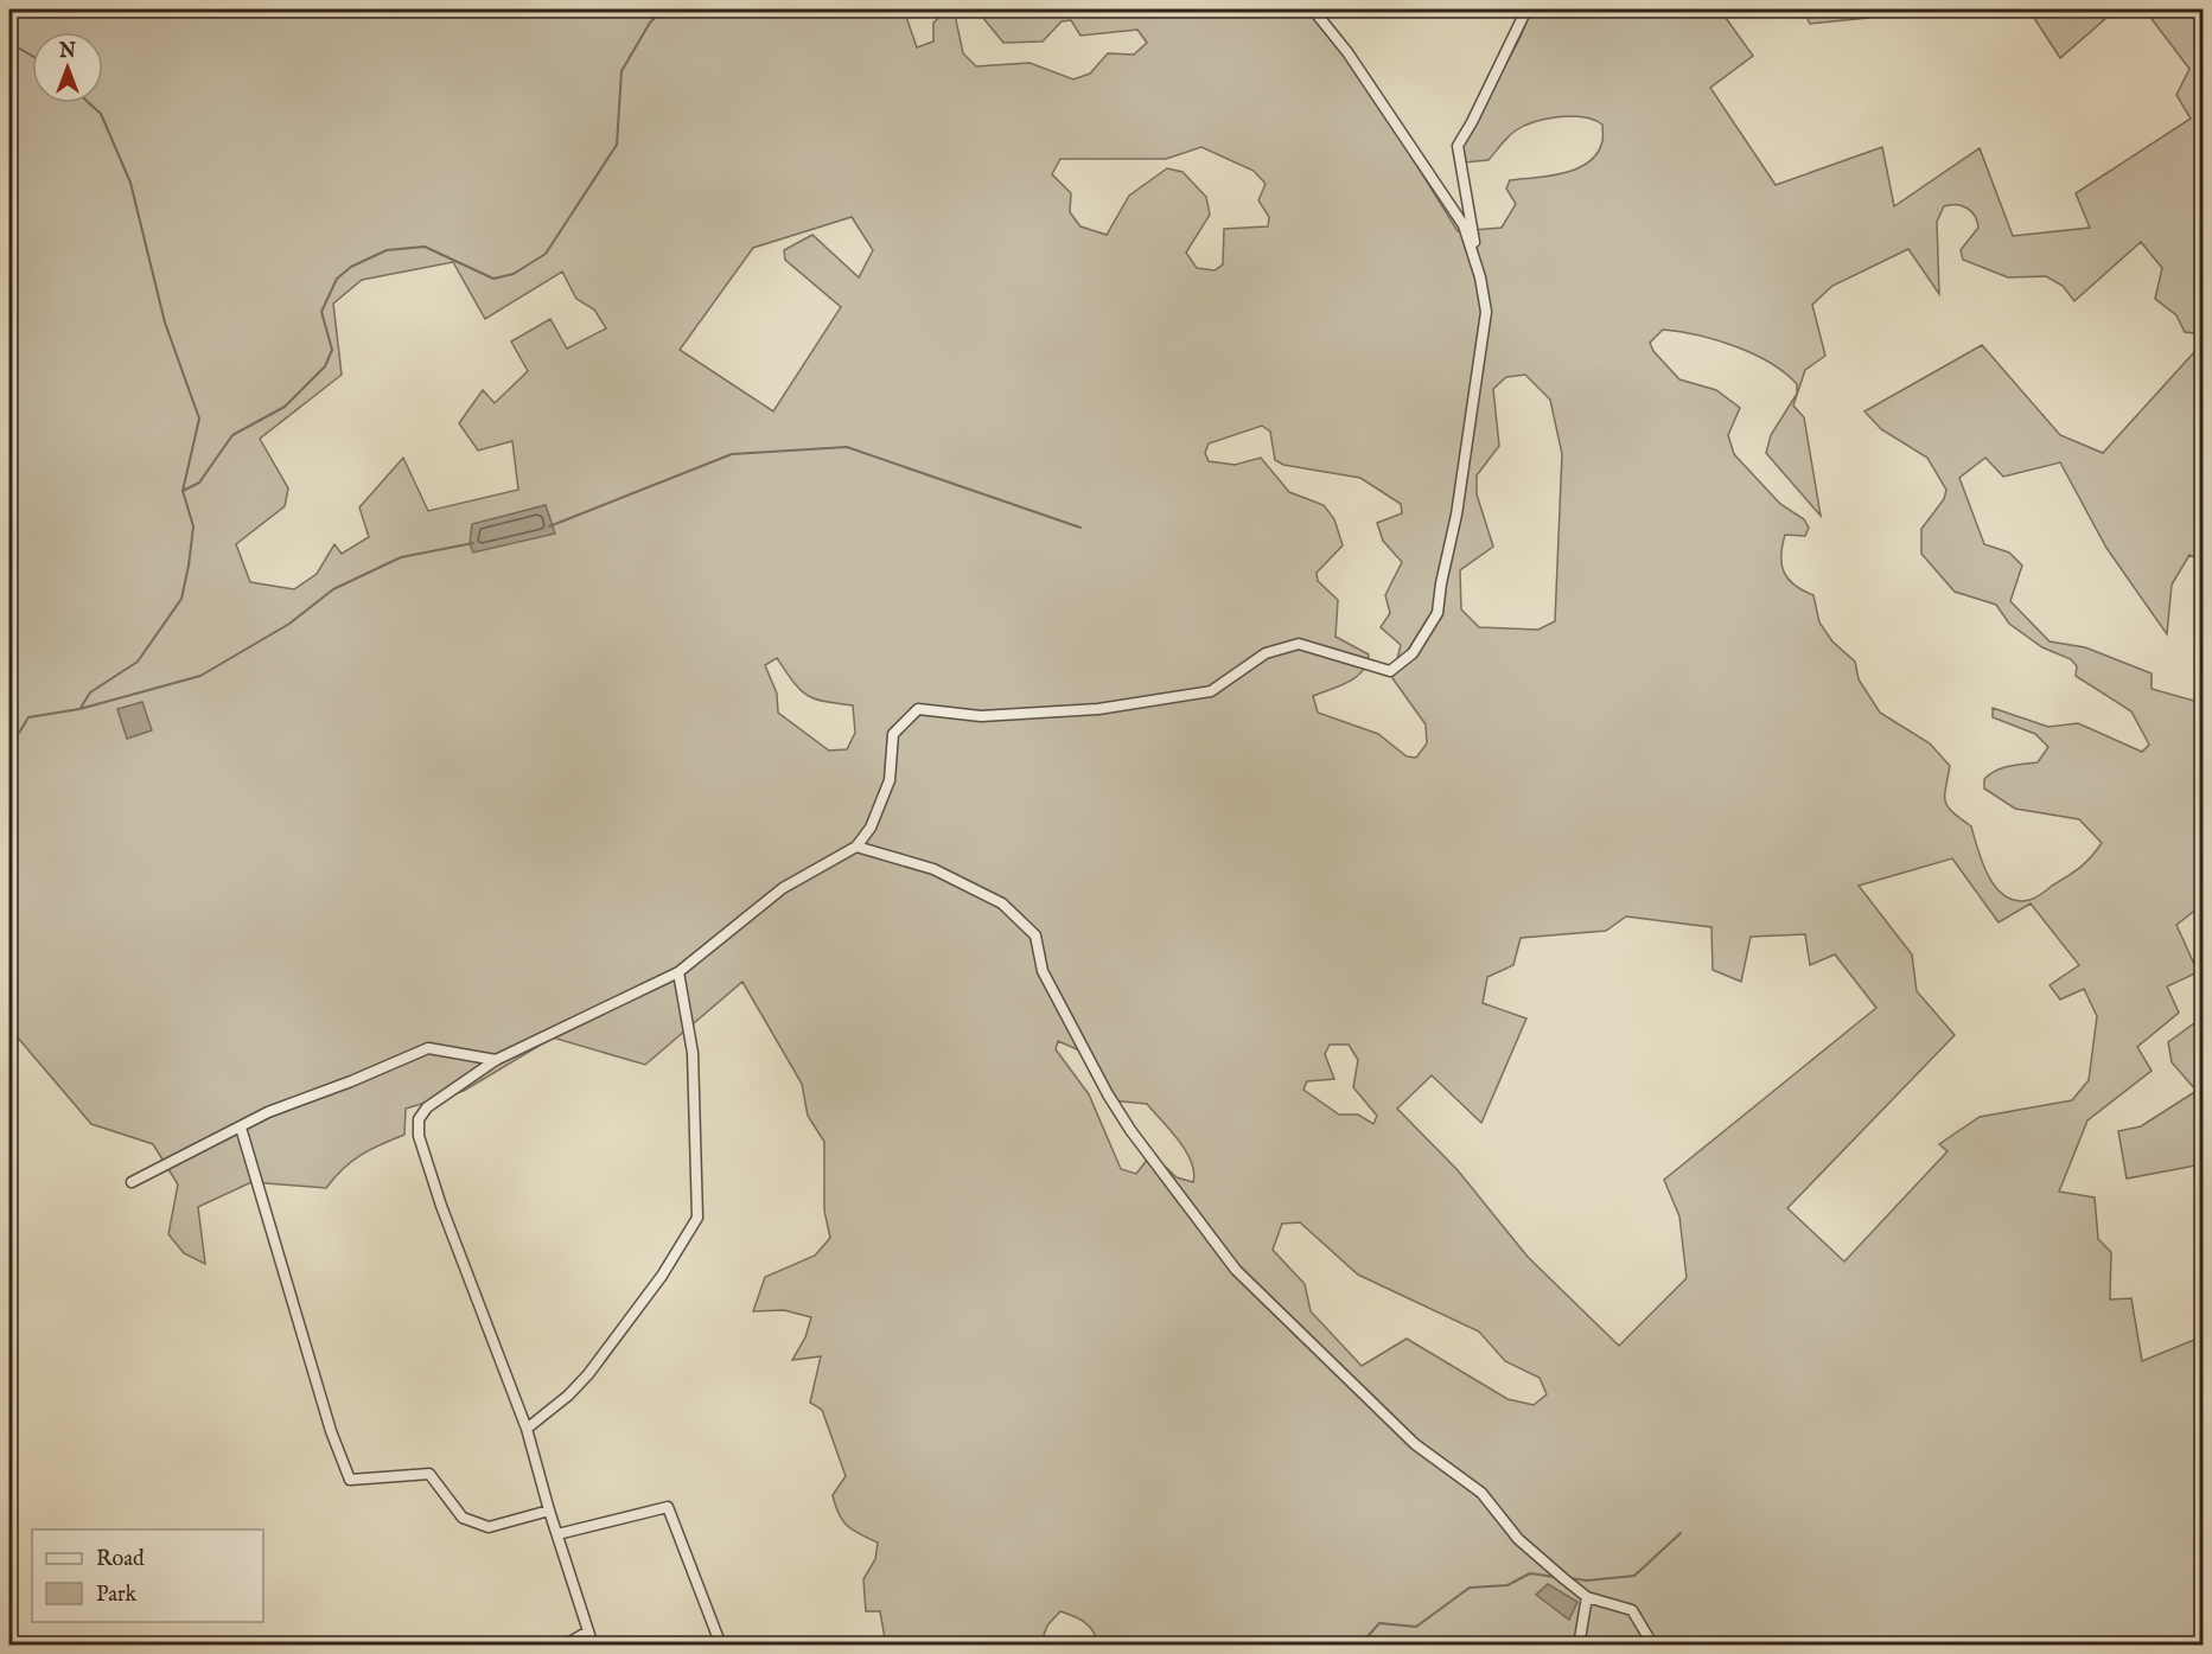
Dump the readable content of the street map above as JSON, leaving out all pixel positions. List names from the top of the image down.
{
  "legend": ["Road", "Park"],
  "north": "top"
}
